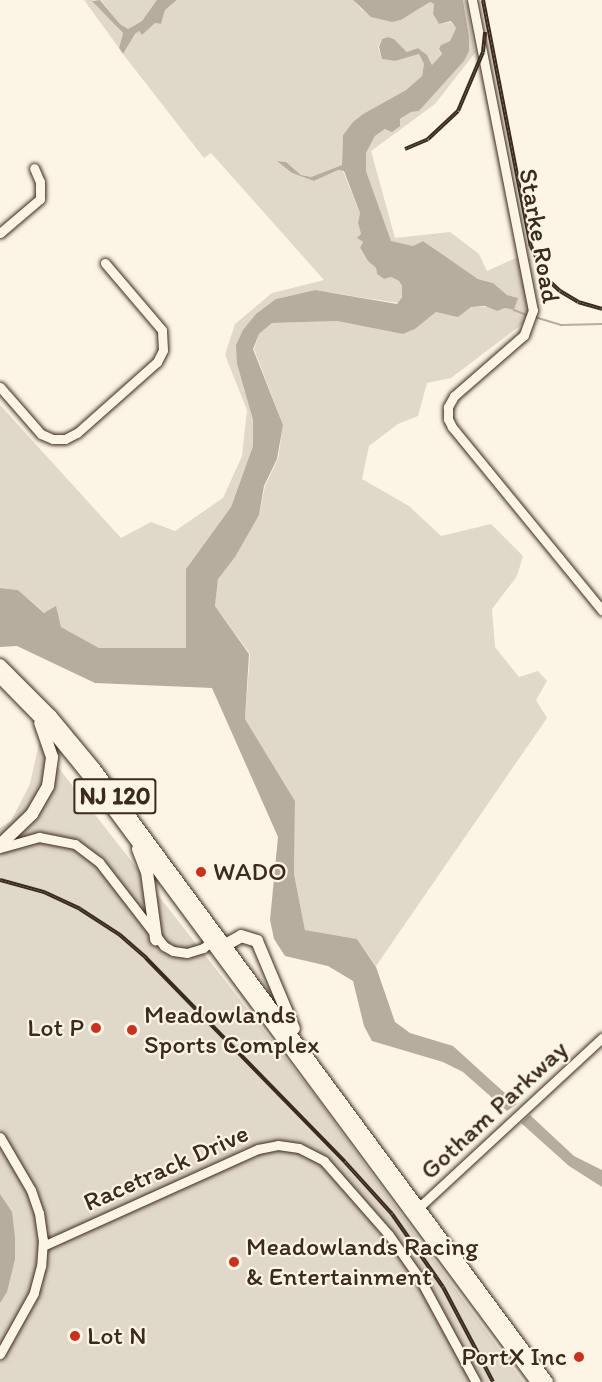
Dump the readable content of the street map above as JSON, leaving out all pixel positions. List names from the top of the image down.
{
  "streets": {
    "main road": ["NJ 120"],
    "street": ["Starke Road", "Gotham Parkway", "Racetrack Drive"]
  },
  "crossings": [
    ["NJ 120", "Gotham Parkway"]
  ],
  "places": [
    "WADO",
    "Lot P",
    "Meadowlands Sports Complex",
    "Meadowlands Racing & Entertainment",
    "Lot N",
    "PortX Inc"
  ]
}
